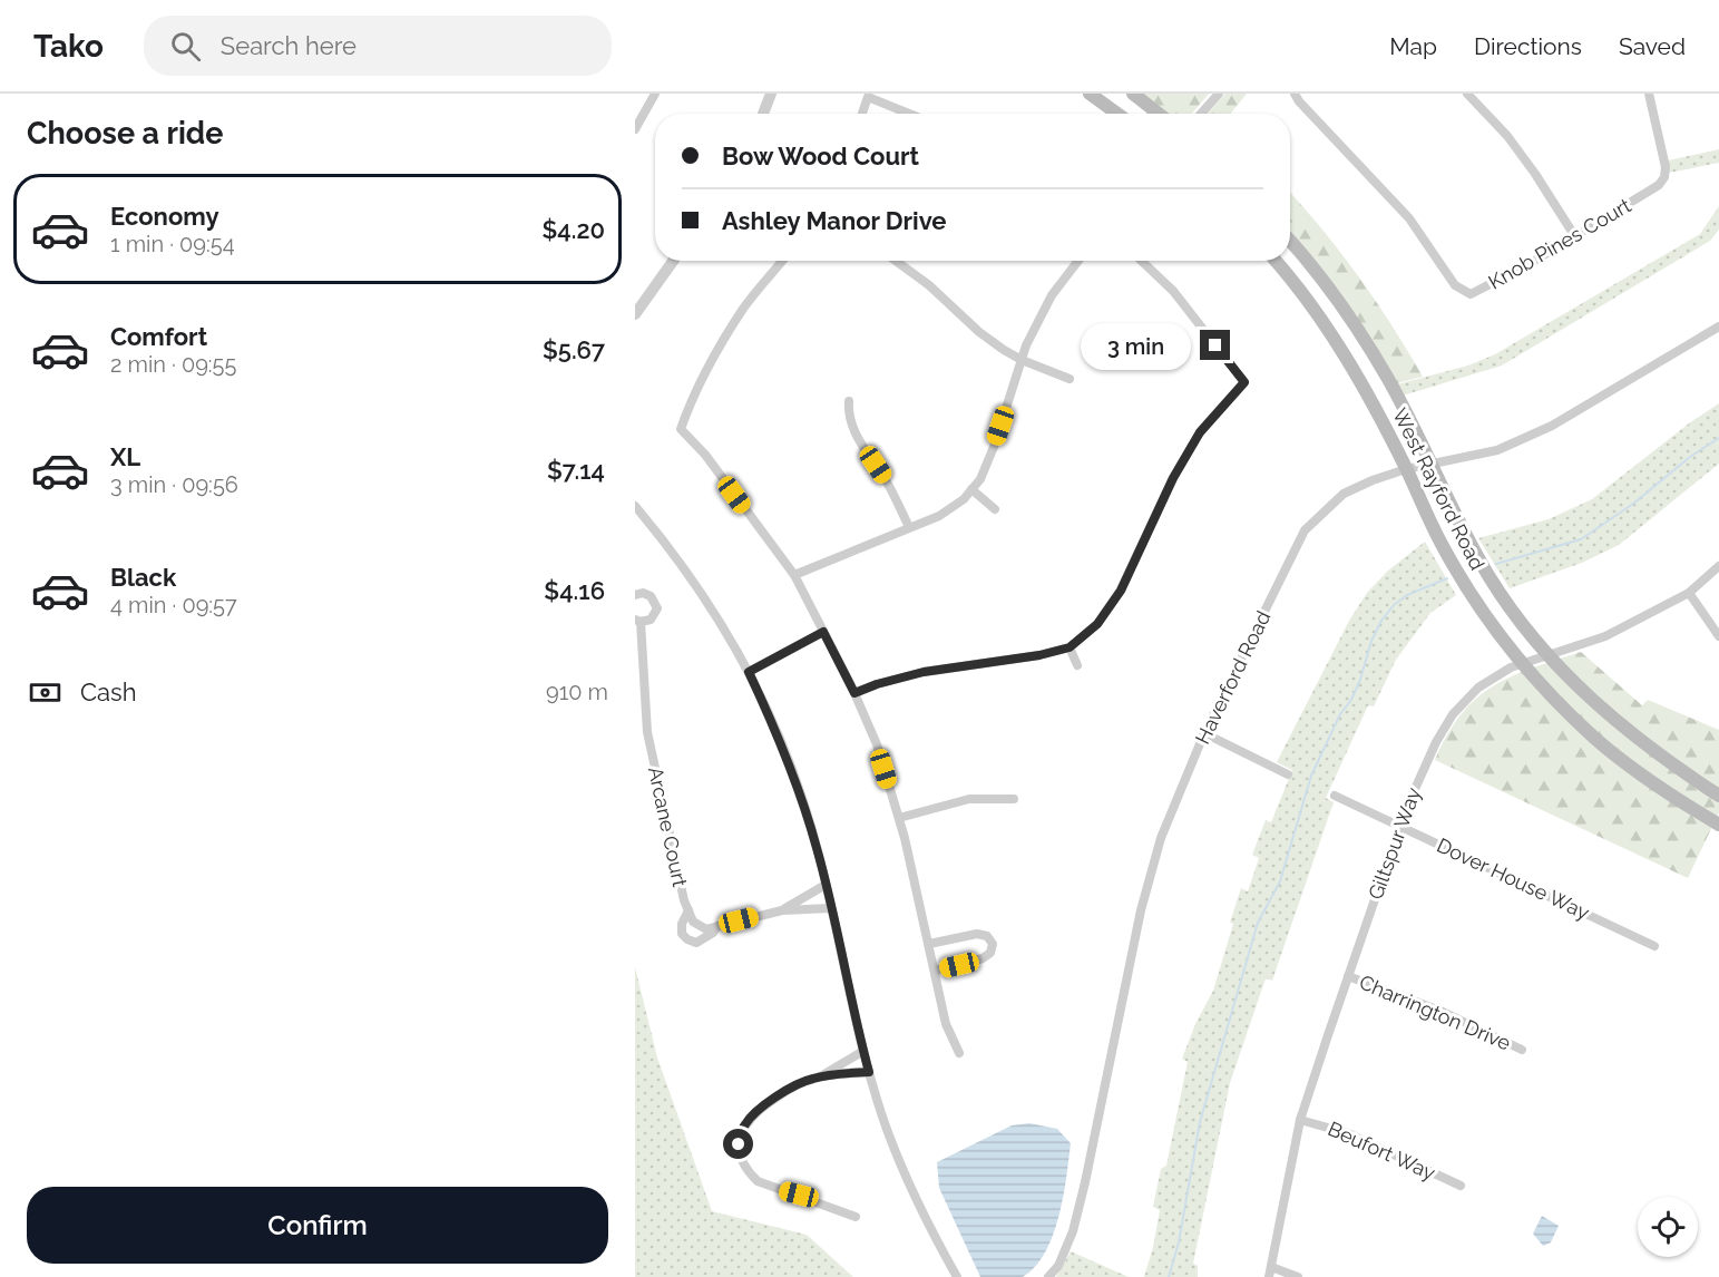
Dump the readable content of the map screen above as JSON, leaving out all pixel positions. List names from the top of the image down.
{
  "streets": {
    "main road": ["West Rayford Road"],
    "street": [
      "Knob Pines Court",
      "Haverford Road",
      "Arcane Court",
      "Giltspur Way",
      "Dover House Way",
      "Charrington Drive",
      "Beufort Way"
    ]
  },
  "crossings": [
    ["West Rayford Road", "Haverford Road"],
    ["West Rayford Road", "Giltspur Way"],
    ["Giltspur Way", "Dover House Way"],
    ["Giltspur Way", "Charrington Drive"],
    ["Giltspur Way", "Beufort Way"]
  ],
  "page": {
    "header": "Tako",
    "search": "Search here",
    "nav": ["Map", "Directions", "Saved"],
    "heading": "Choose a ride",
    "banner": ["Bow Wood Court", "Ashley Manor Drive"],
    "list": [
      {
        "name": "Economy",
        "note": "1 min · 09:54",
        "value": "$4.20"
      },
      {
        "name": "Comfort",
        "note": "2 min · 09:55",
        "value": "$5.67"
      },
      {
        "name": "XL",
        "note": "3 min · 09:56",
        "value": "$7.14"
      },
      {
        "name": "Black",
        "note": "4 min · 09:57",
        "value": "$4.16"
      }
    ],
    "bubble": "3 min",
    "pay": ["Cash", "910 m"],
    "buttons": "Confirm"
  }
}
